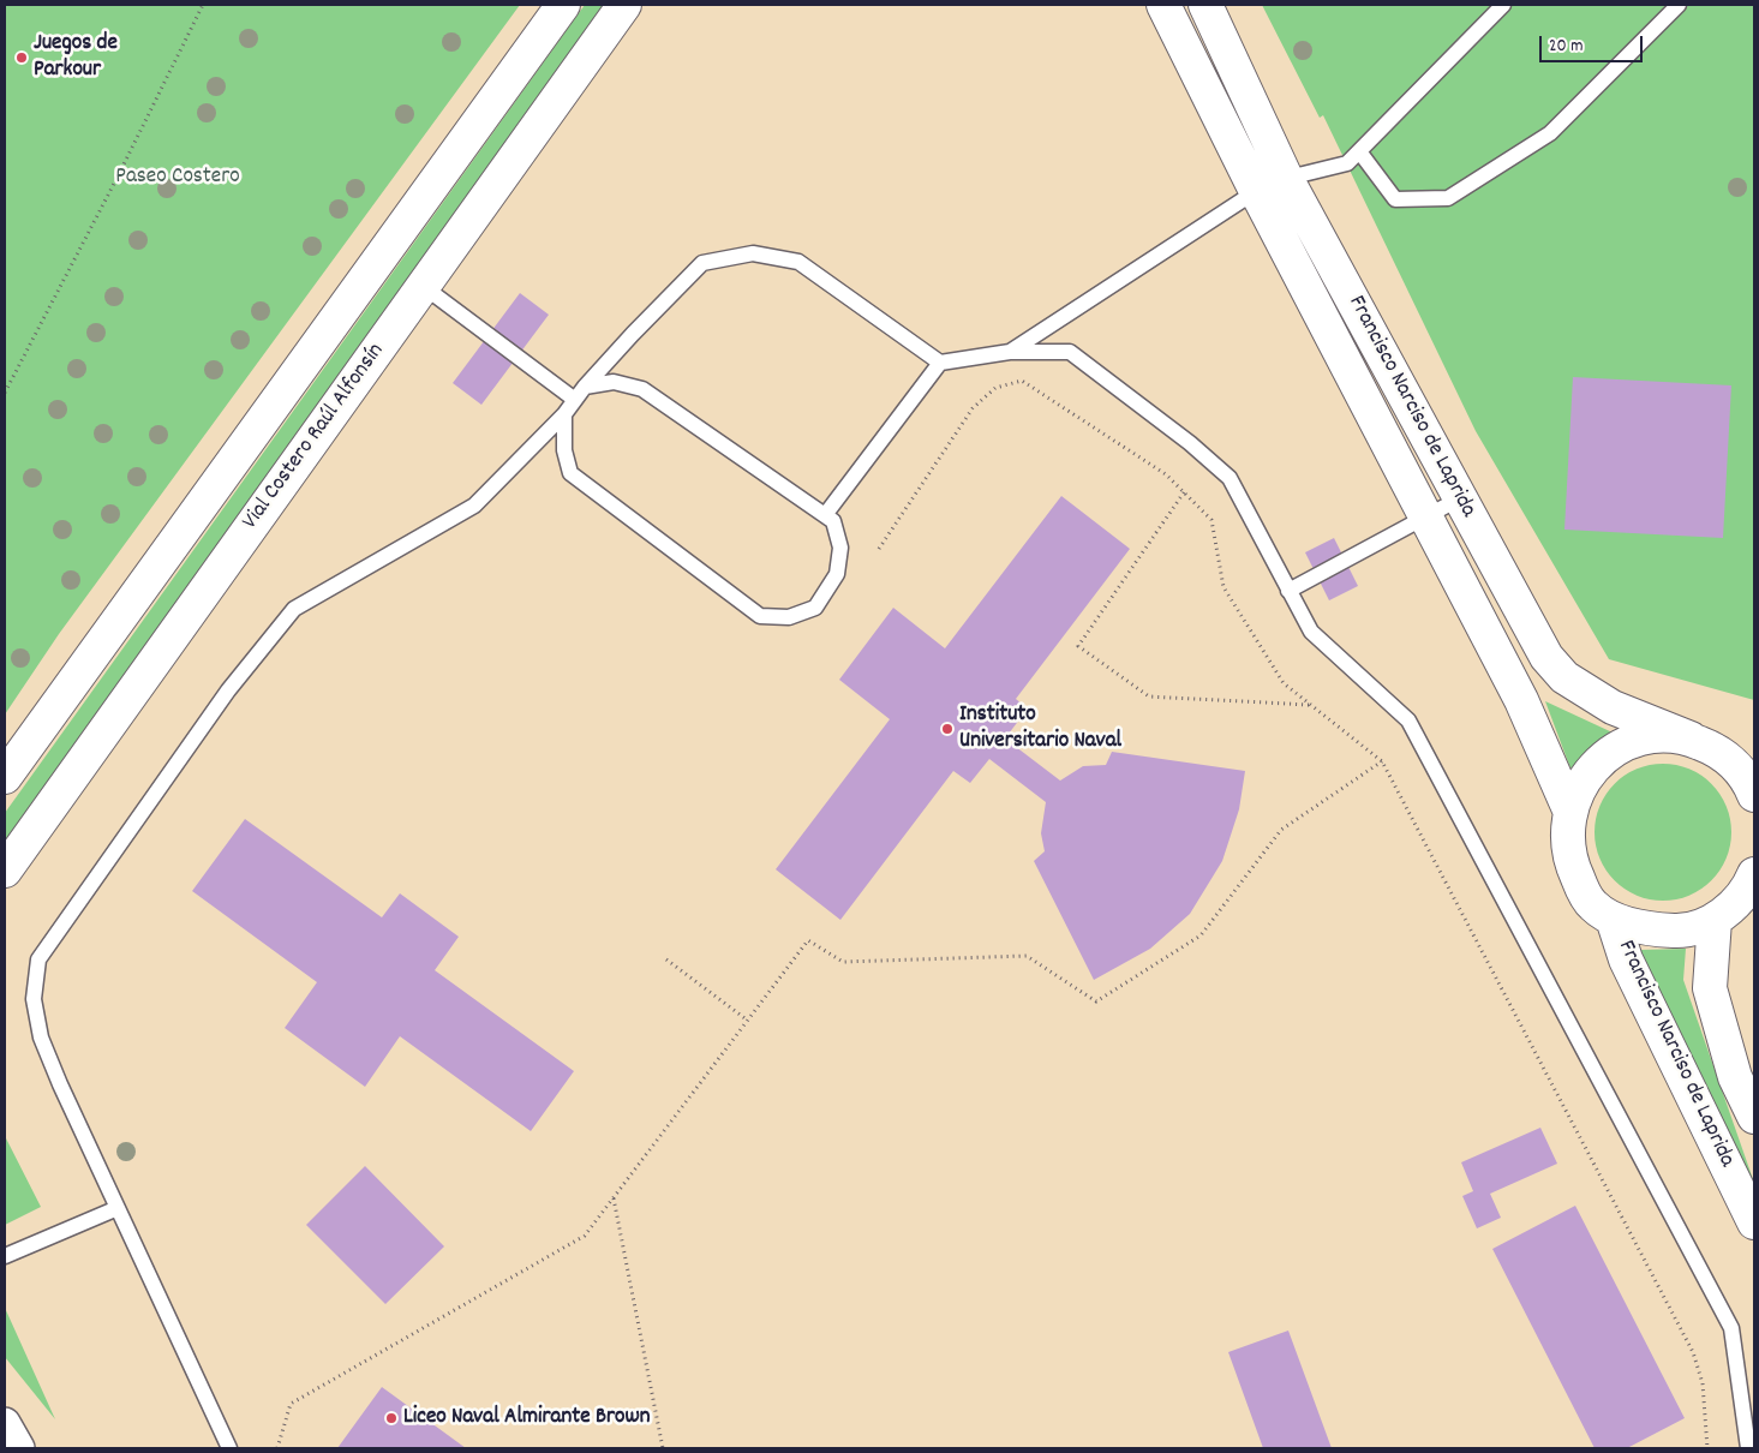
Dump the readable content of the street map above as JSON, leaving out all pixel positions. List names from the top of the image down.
{
  "streets": {
    "street": ["Francisco Narciso de Laprida", "Vial Costero Raúl Alfonsín"]
  },
  "parks": ["Paseo Costero"],
  "places": ["Juegos de Parkour", "Instituto Universitario Naval", "Liceo Naval Almirante Brown"],
  "scale_bar": "20 m"
}
